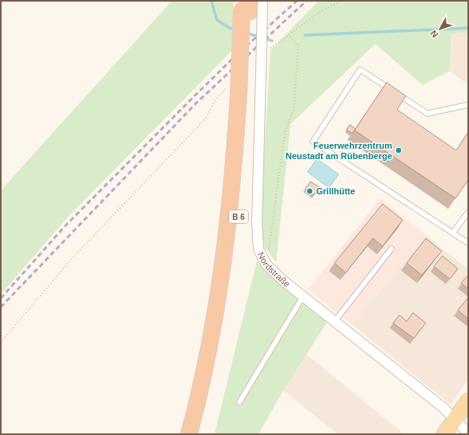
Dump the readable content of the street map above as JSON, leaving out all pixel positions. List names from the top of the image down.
{
  "streets": {
    "highway": ["B 6"],
    "street": ["Nordstraße"]
  },
  "crossings": [
    ["B 6", "Nordstraße"]
  ],
  "places": ["Feuerwehrzentrum Neustadt am Rübenberge", "Grillhütte"],
  "north": "bottom left"
}
